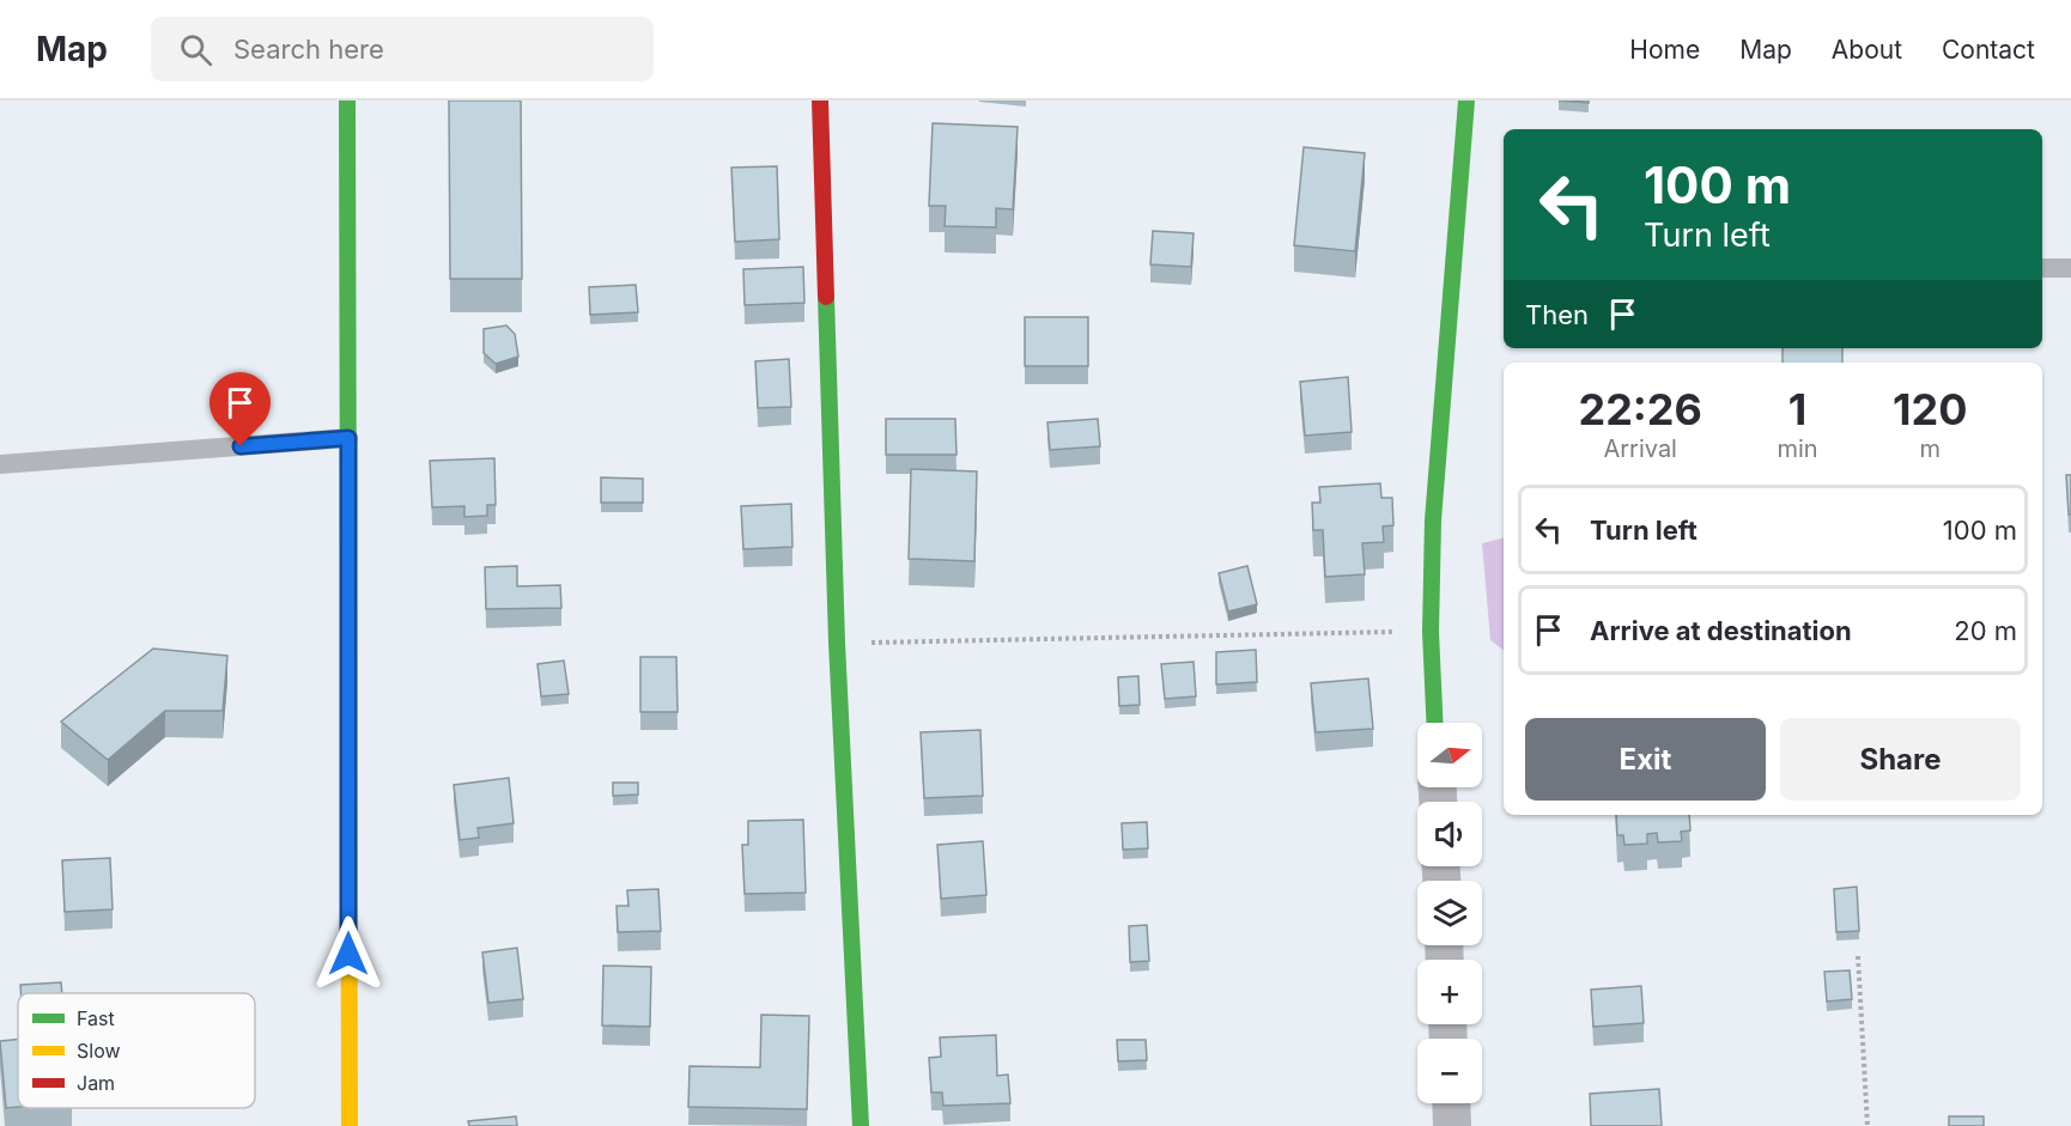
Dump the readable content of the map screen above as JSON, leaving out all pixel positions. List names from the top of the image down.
{
  "legend": ["Fast", "Slow", "Jam"],
  "north": "right",
  "page": {
    "header": "Map",
    "search": "Search here",
    "nav": [
      "Home",
      "Map",
      "About",
      "Contact"
    ],
    "turn": ["100 m", "Turn left"],
    "then": "Then",
    "eta": [
      "22:26",
      "Arrival",
      "1",
      "min",
      "120",
      "m"
    ],
    "list": [
      {
        "name": "Turn left",
        "value": "100 m"
      },
      {
        "name": "Arrive at destination",
        "value": "20 m"
      }
    ],
    "buttons": ["Exit", "Share"],
    "map_buttons": ["+", "−"]
  }
}
